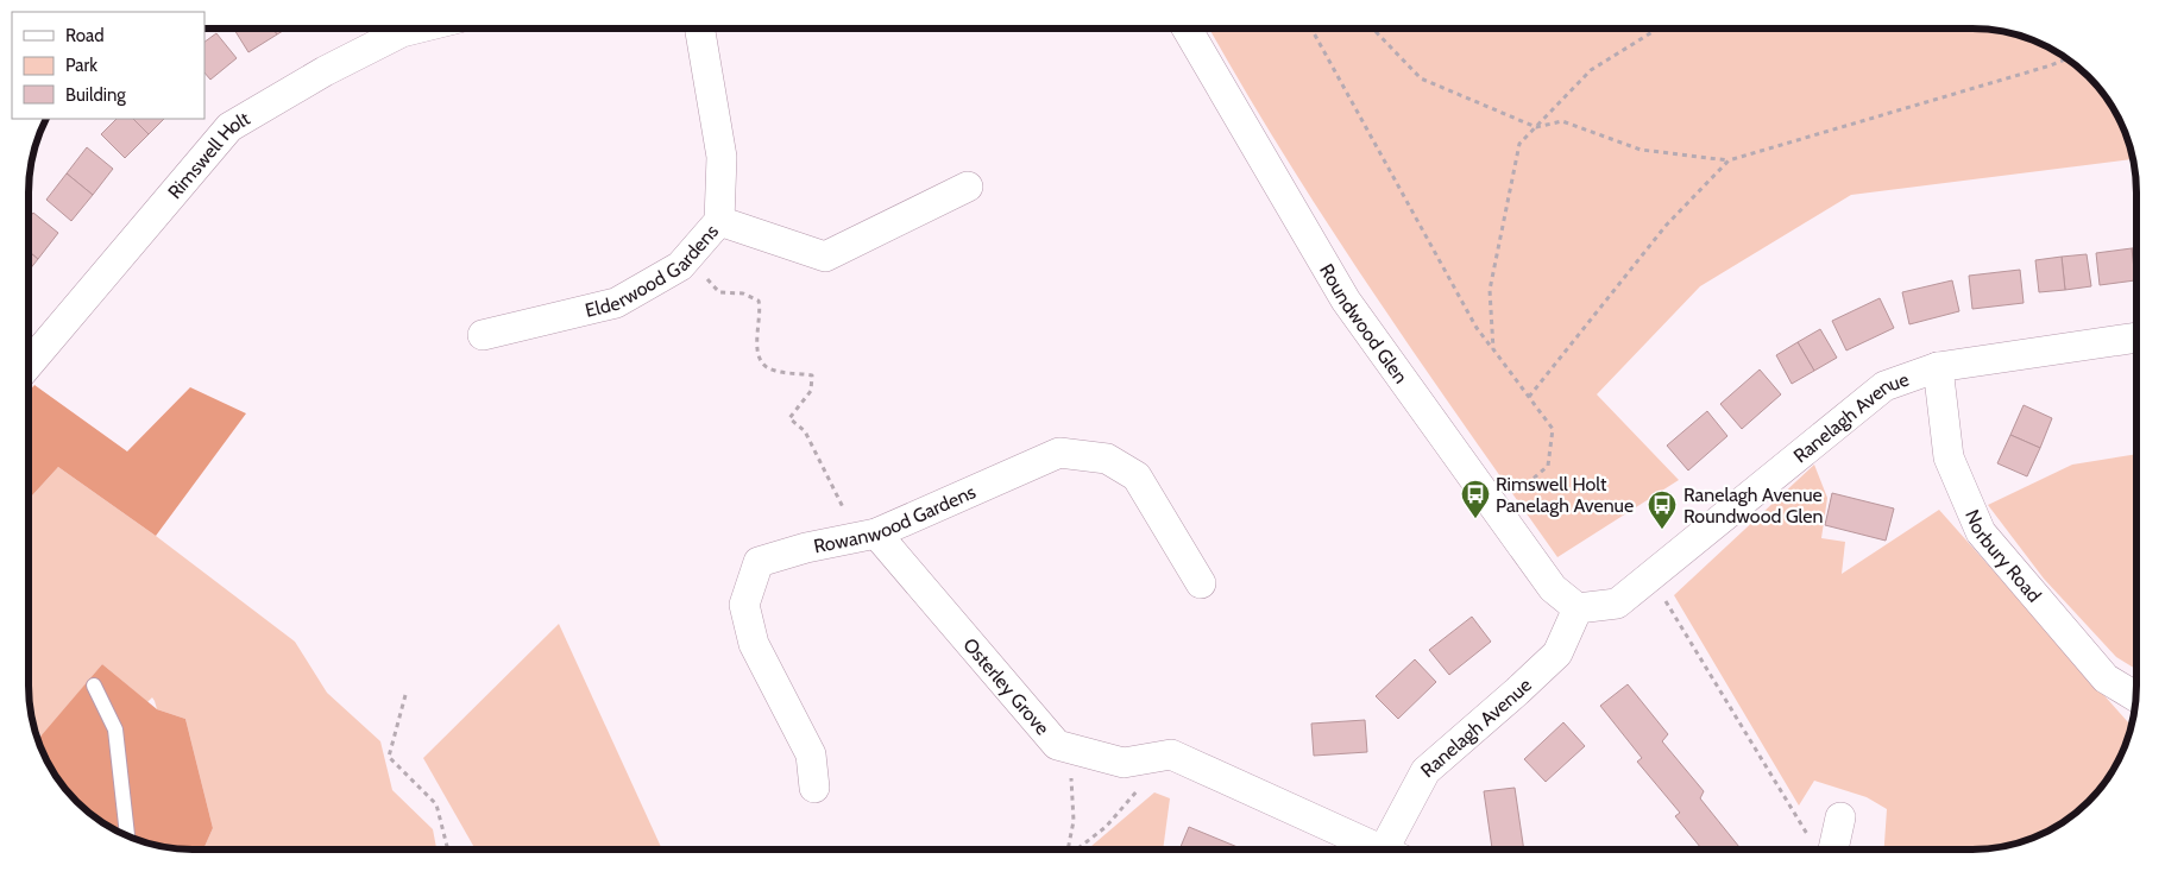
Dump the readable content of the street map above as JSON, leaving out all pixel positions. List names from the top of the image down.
{
  "streets": {
    "street": [
      "Rimswell Holt",
      "Elderwood Gardens",
      "Roundwood Glen",
      "Ranelagh Avenue",
      "Rowanwood Gardens",
      "Norbury Road",
      "Osterley Grove"
    ]
  },
  "crossings": [
    ["Roundwood Glen", "Ranelagh Avenue"],
    ["Ranelagh Avenue", "Norbury Road"],
    ["Rowanwood Gardens", "Osterley Grove"]
  ],
  "places": {
    "bus stop": ["Rimswell Holt Panelagh Avenue", "Ranelagh Avenue Roundwood Glen"]
  },
  "legend": ["Road", "Park", "Building"]
}
